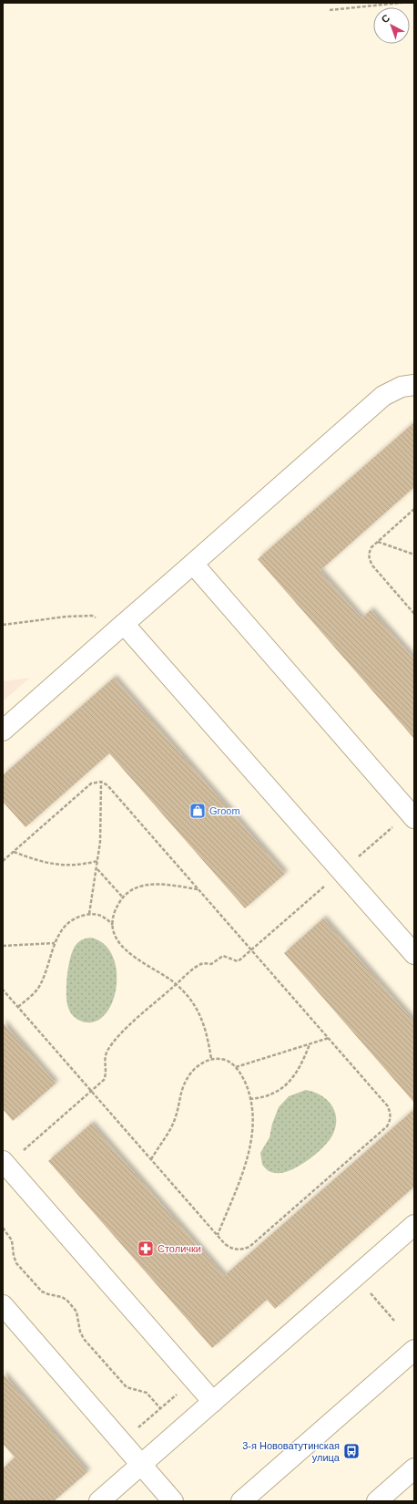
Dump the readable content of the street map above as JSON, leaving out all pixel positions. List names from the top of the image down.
{
  "places": {
    "shop": ["Groom"],
    "pharmacy": ["Столички"],
    "bus stop": ["3-я Нововатутинская улица"]
  },
  "north": "top left"
}
